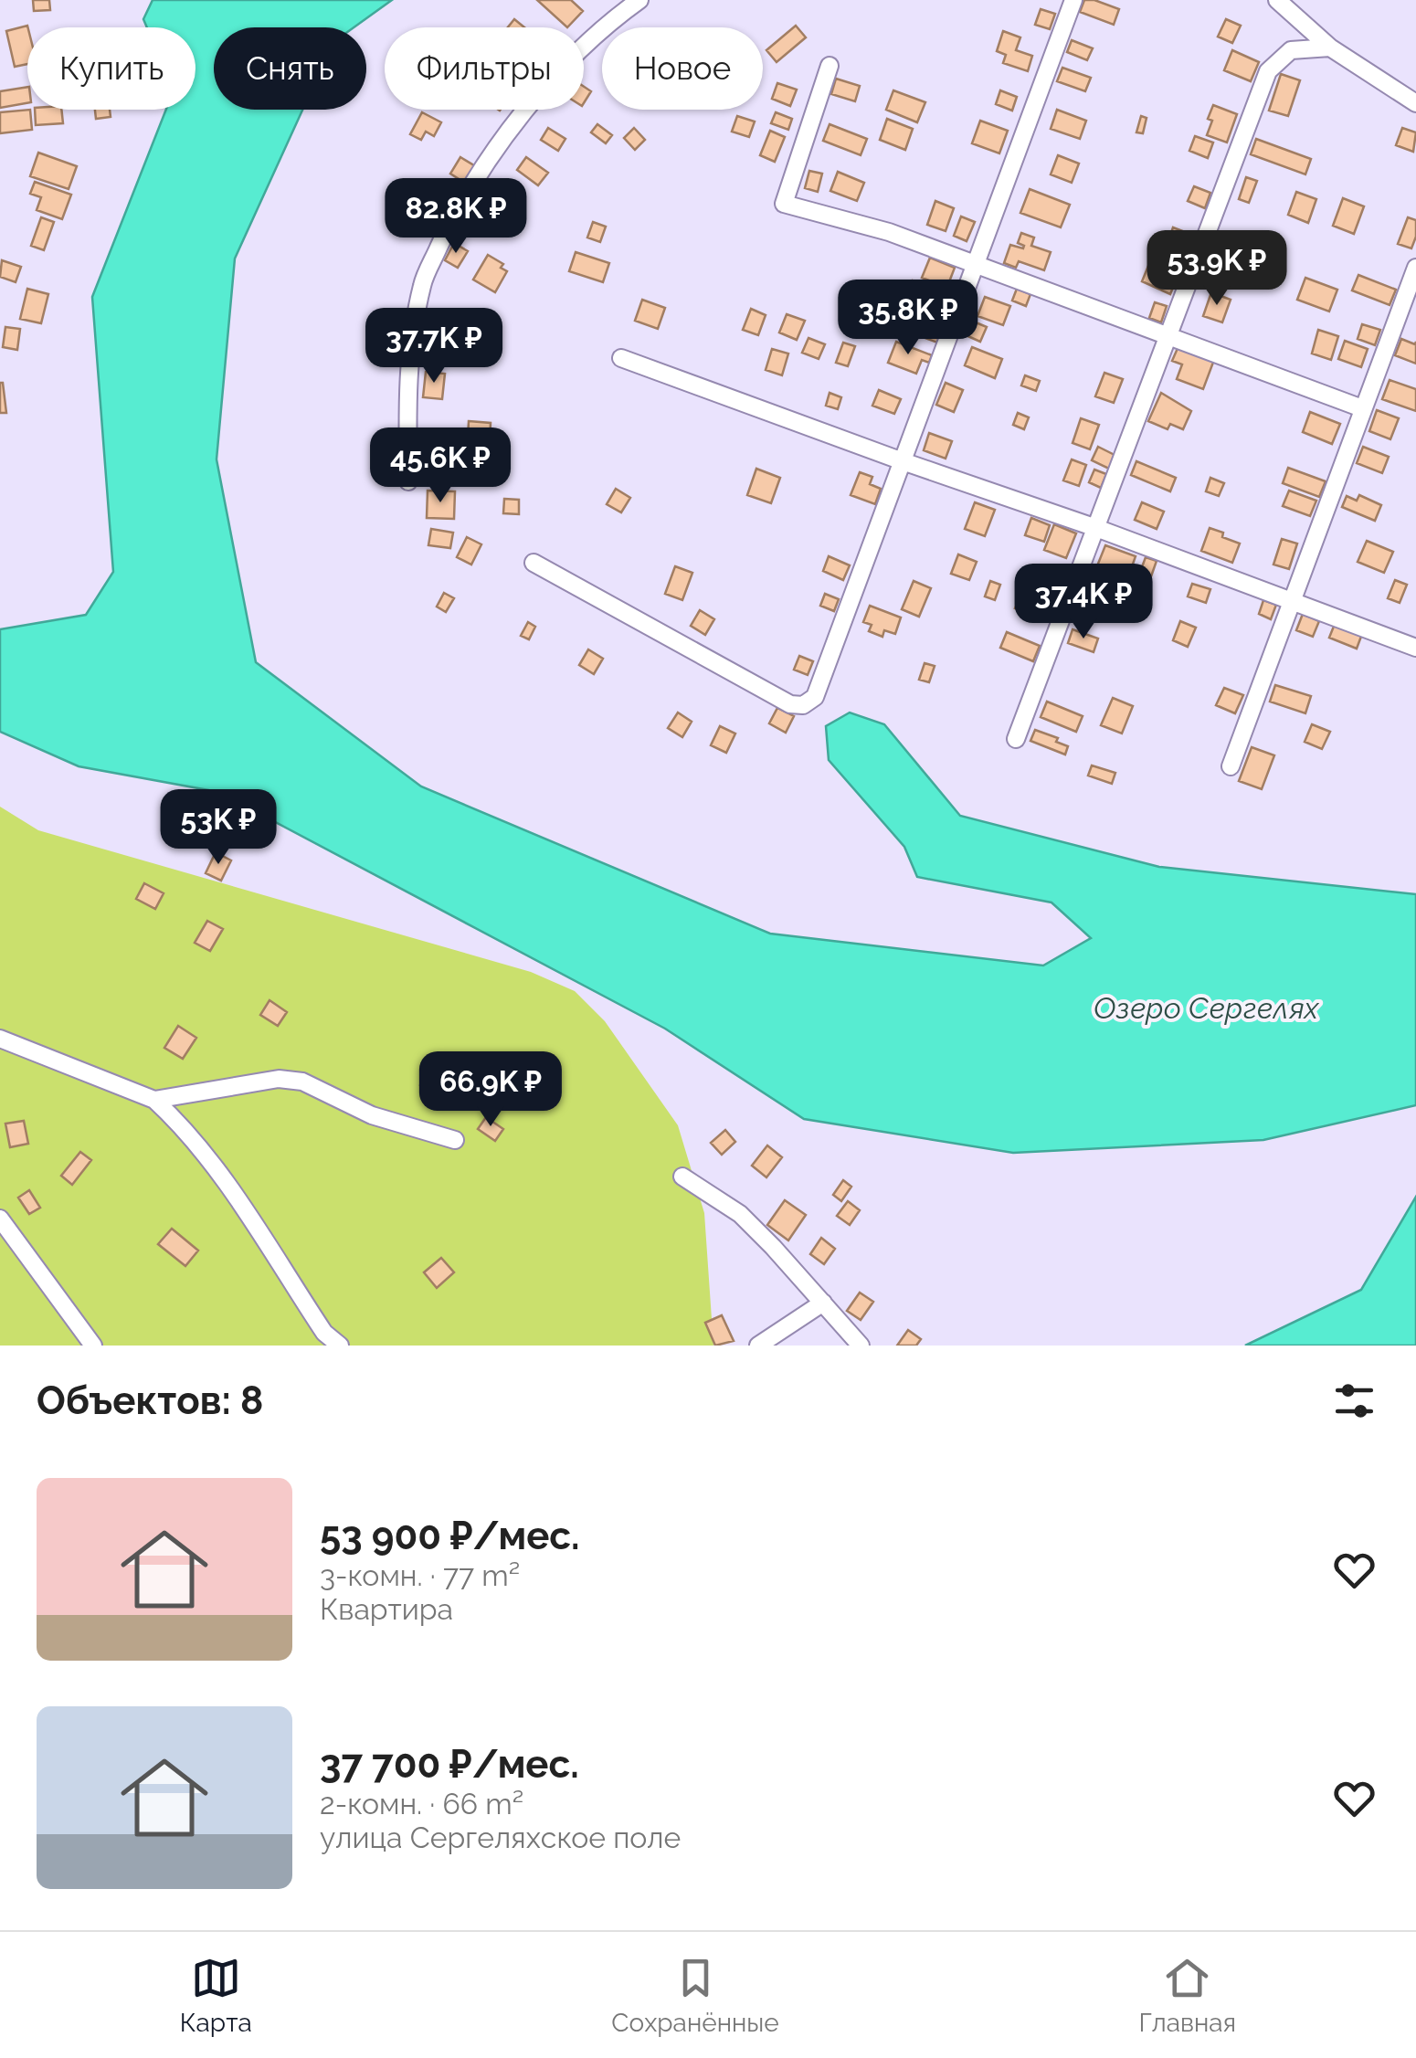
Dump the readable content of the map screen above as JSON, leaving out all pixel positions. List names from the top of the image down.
{
  "water": ["Озеро Сергелях"],
  "page": {
    "chip": [
      "Купить",
      "Снять",
      "Фильтры",
      "Новое"
    ],
    "price": [
      "82.8K ₽",
      "53.9K ₽",
      "35.8K ₽",
      "37.7K ₽",
      "45.6K ₽",
      "37.4K ₽",
      "53K ₽",
      "66.9K ₽"
    ],
    "heading": "Объектов: 8",
    "list": [
      {
        "name": "53 900 ₽/мес.",
        "note": "3-комн. · 77 m² · Квартира"
      },
      {
        "name": "37 700 ₽/мес.",
        "note": "2-комн. · 66 m² · улица Сергеляхское поле"
      }
    ],
    "tabs": ["Карта", "Сохранённые", "Главная"]
  }
}
